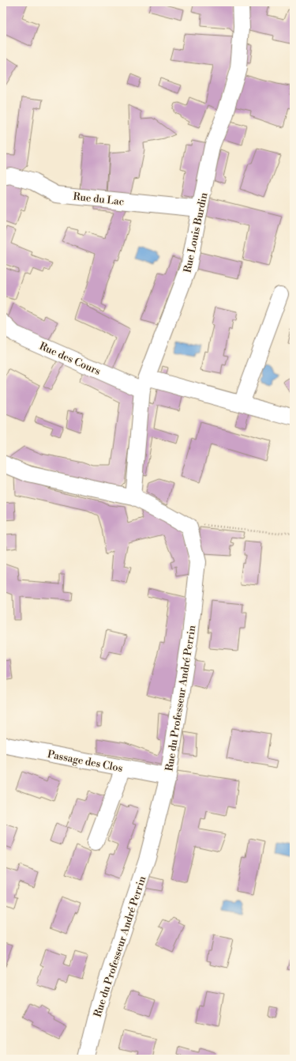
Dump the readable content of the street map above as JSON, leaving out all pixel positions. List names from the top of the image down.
{
  "streets": {
    "street": [
      "Rue du Lac",
      "Rue Louis Burdin",
      "Rue des Cours",
      "Rue du Professeur André Perrin",
      "Passage des Clos"
    ]
  },
  "crossings": [
    ["Rue du Lac", "Rue Louis Burdin"],
    ["Rue Louis Burdin", "Rue des Cours"],
    ["Rue Louis Burdin", "Rue du Professeur André Perrin"],
    ["Rue du Professeur André Perrin", "Passage des Clos"]
  ]
}
